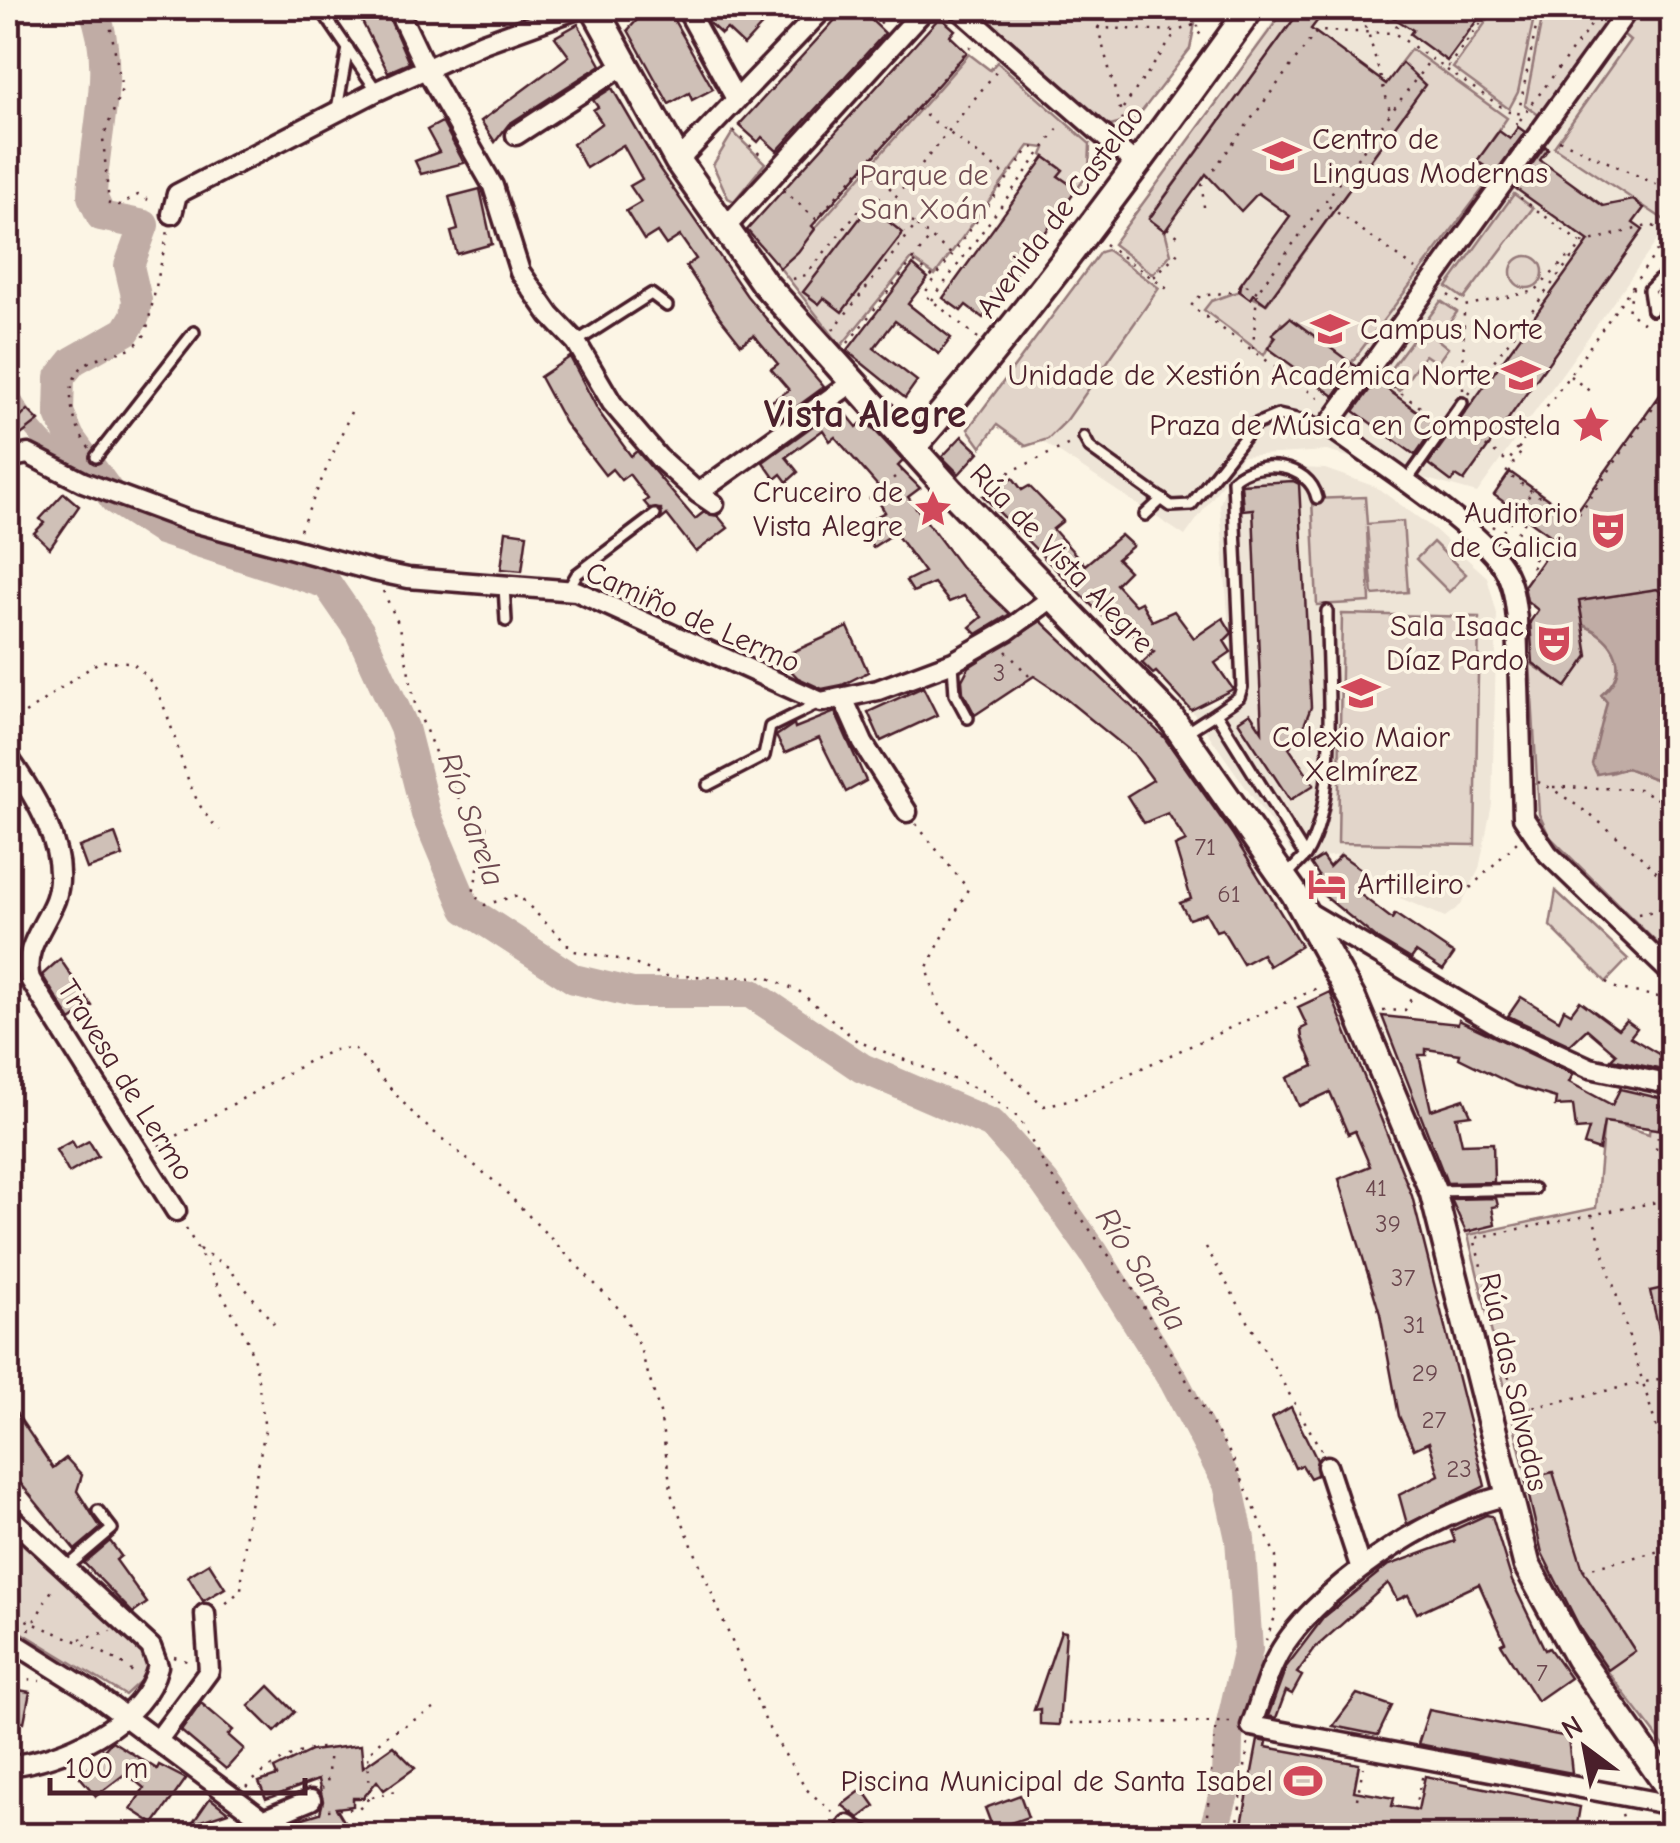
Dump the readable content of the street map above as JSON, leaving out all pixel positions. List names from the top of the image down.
{
  "streets": {
    "main road": ["Avenida de Castelao", "Rúa de Vista Alegre", "Rúa das Salvadas"],
    "street": ["Camiño de Lermo", "Travesa de Lermo"]
  },
  "crossings": [
    ["Avenida de Castelao", "Rúa de Vista Alegre"],
    ["Rúa de Vista Alegre", "Camiño de Lermo"],
    ["Rúa de Vista Alegre", "Rúa das Salvadas"]
  ],
  "districts": ["Vista Alegre"],
  "water": ["Río Sarela"],
  "parks": ["Parque de San Xoán"],
  "places": {
    "school or university": [
      "Centro de Linguas Modernas",
      "Campus Norte",
      "Unidade de Xestión Académica Norte",
      "Colexio Maior Xelmírez"
    ],
    "place": ["Praza de Música en Compostela", "Cruceiro de Vista Alegre"],
    "theatre": ["Auditorio de Galicia", "Sala Isaac Díaz Pardo"],
    "hotel": ["Artilleiro"],
    "sports": ["Piscina Municipal de Santa Isabel"]
  },
  "house_numbers": [
    "3",
    "71",
    "61",
    "41",
    "39",
    "37",
    "31",
    "29",
    "27",
    "23",
    "7"
  ],
  "scale_bar": "100 m",
  "north": "top left"
}
